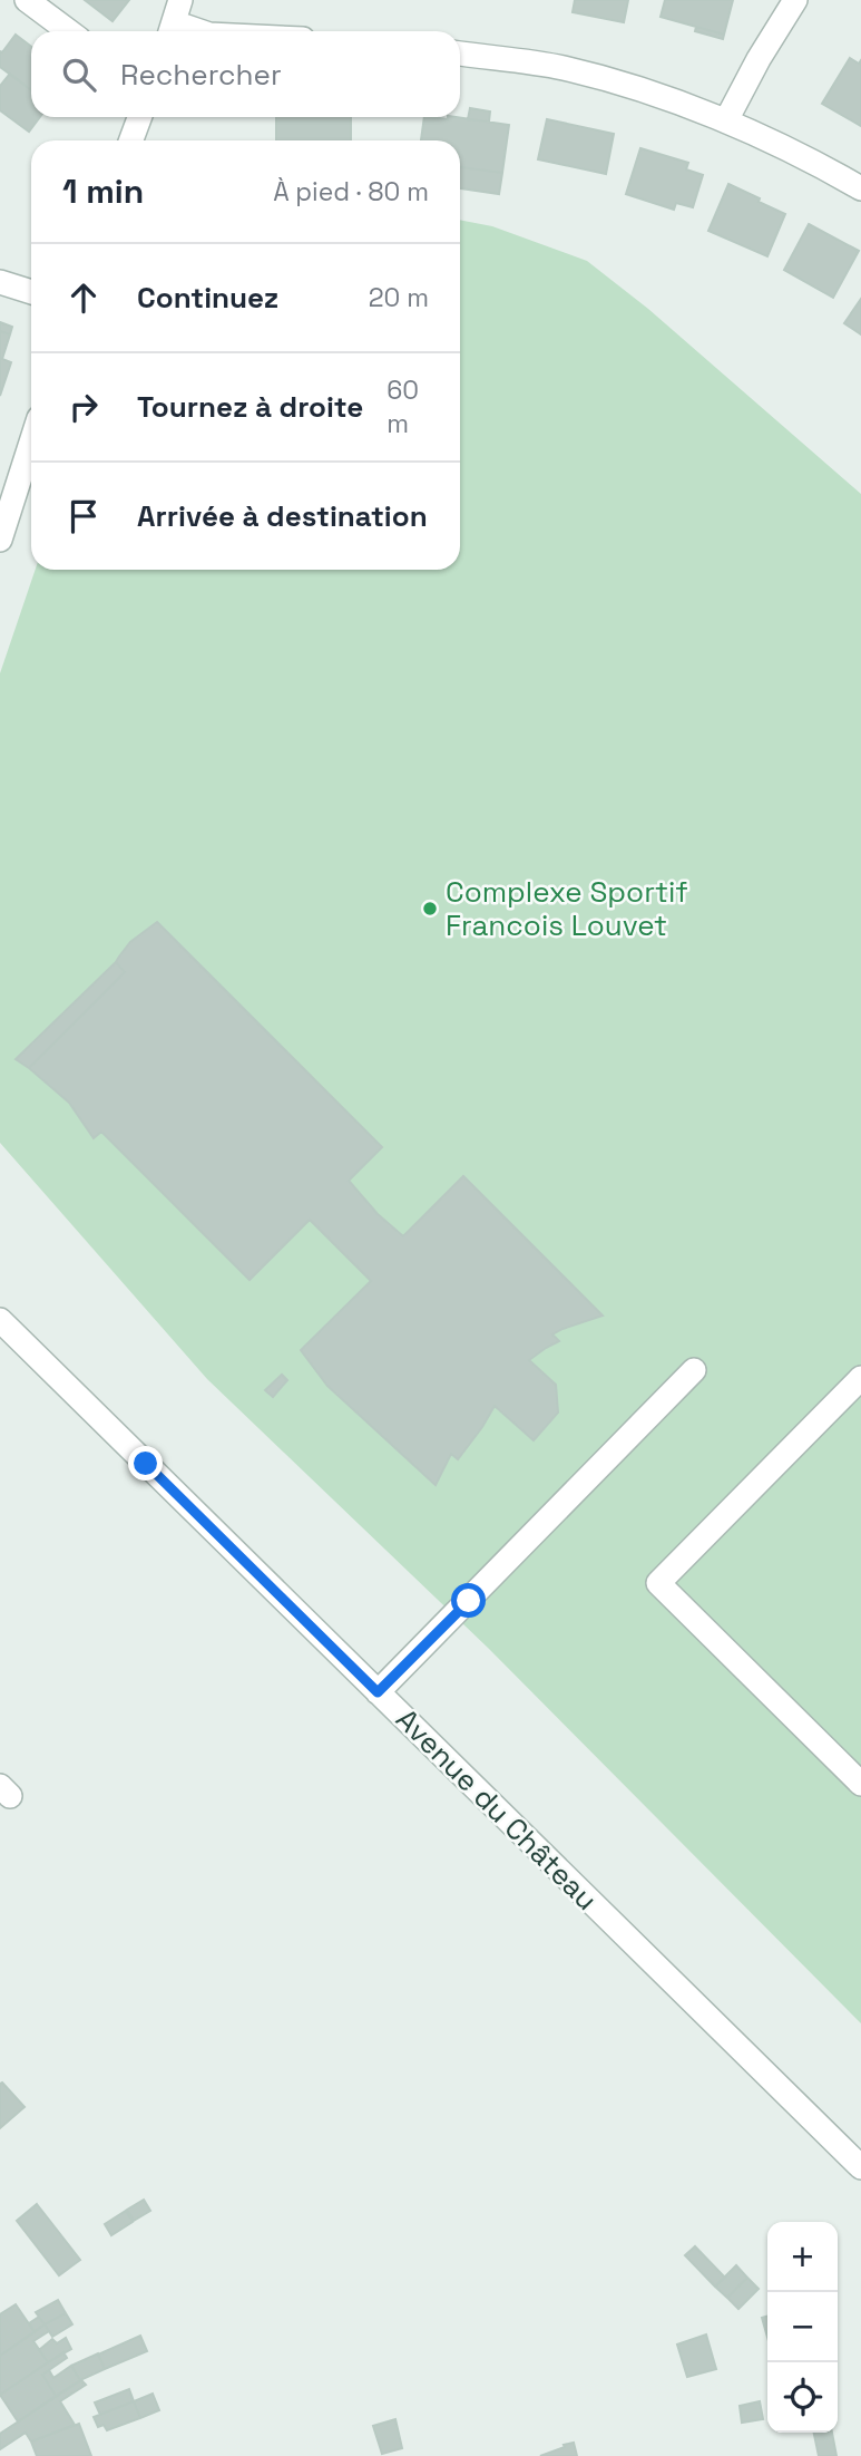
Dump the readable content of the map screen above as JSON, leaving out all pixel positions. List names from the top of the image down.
{
  "streets": {
    "street": ["Avenue du Château"]
  },
  "places": ["Complexe Sportif Francois Louvet"],
  "page": {
    "search": "Rechercher",
    "heading": ["1 min", "À pied · 80 m"],
    "list": [
      ["Continuez", "20 m"],
      ["Tournez à droite", "60 m"],
      "Arrivée à destination"
    ],
    "map_buttons": ["+", "−"]
  }
}
